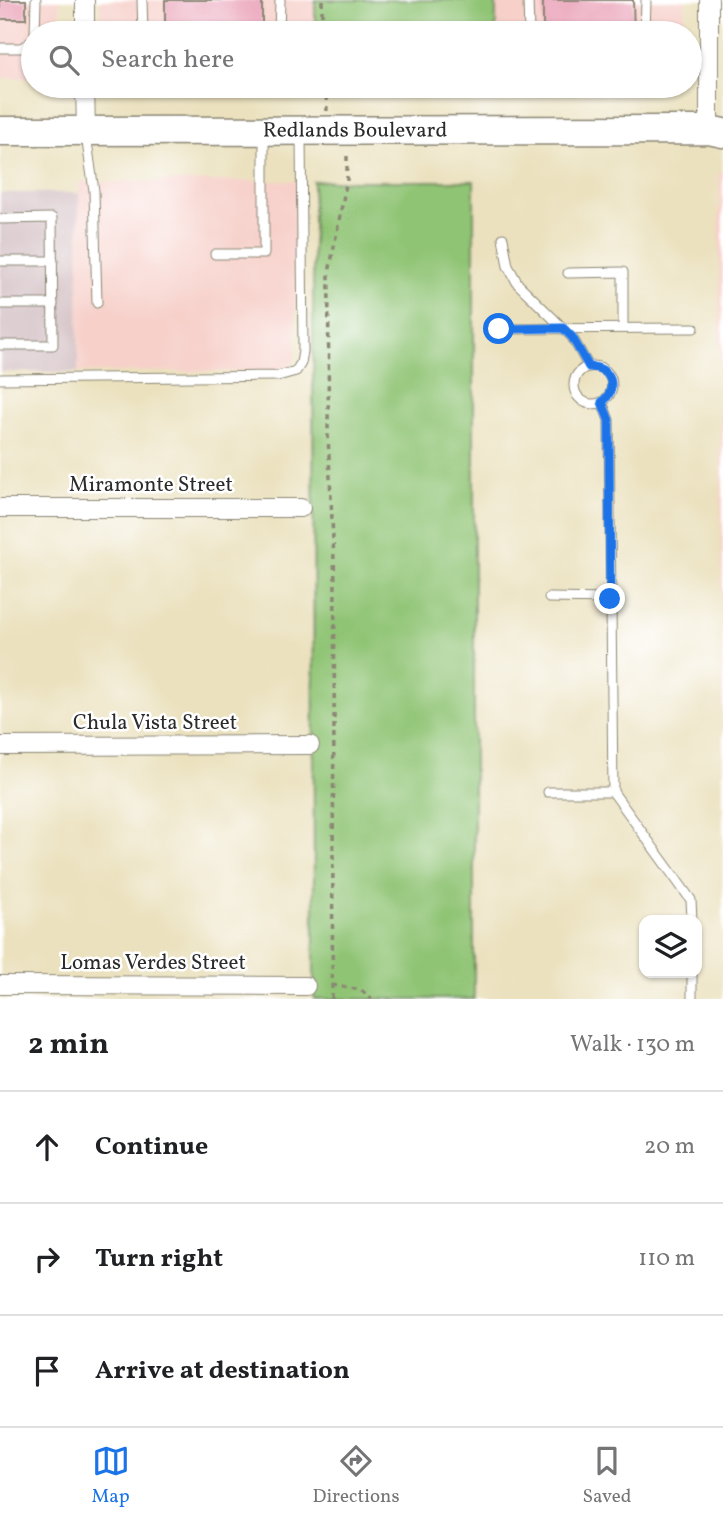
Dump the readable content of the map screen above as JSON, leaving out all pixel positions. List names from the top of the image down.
{
  "streets": {
    "main road": ["Redlands Boulevard"],
    "street": ["Miramonte Street", "Chula Vista Street", "Lomas Verdes Street"]
  },
  "page": {
    "search": "Search here",
    "heading": ["2 min", "Walk · 130 m"],
    "list": [
      ["Continue", "20 m"],
      ["Turn right", "110 m"],
      "Arrive at destination"
    ],
    "nav": ["Map", "Directions", "Saved"]
  }
}
